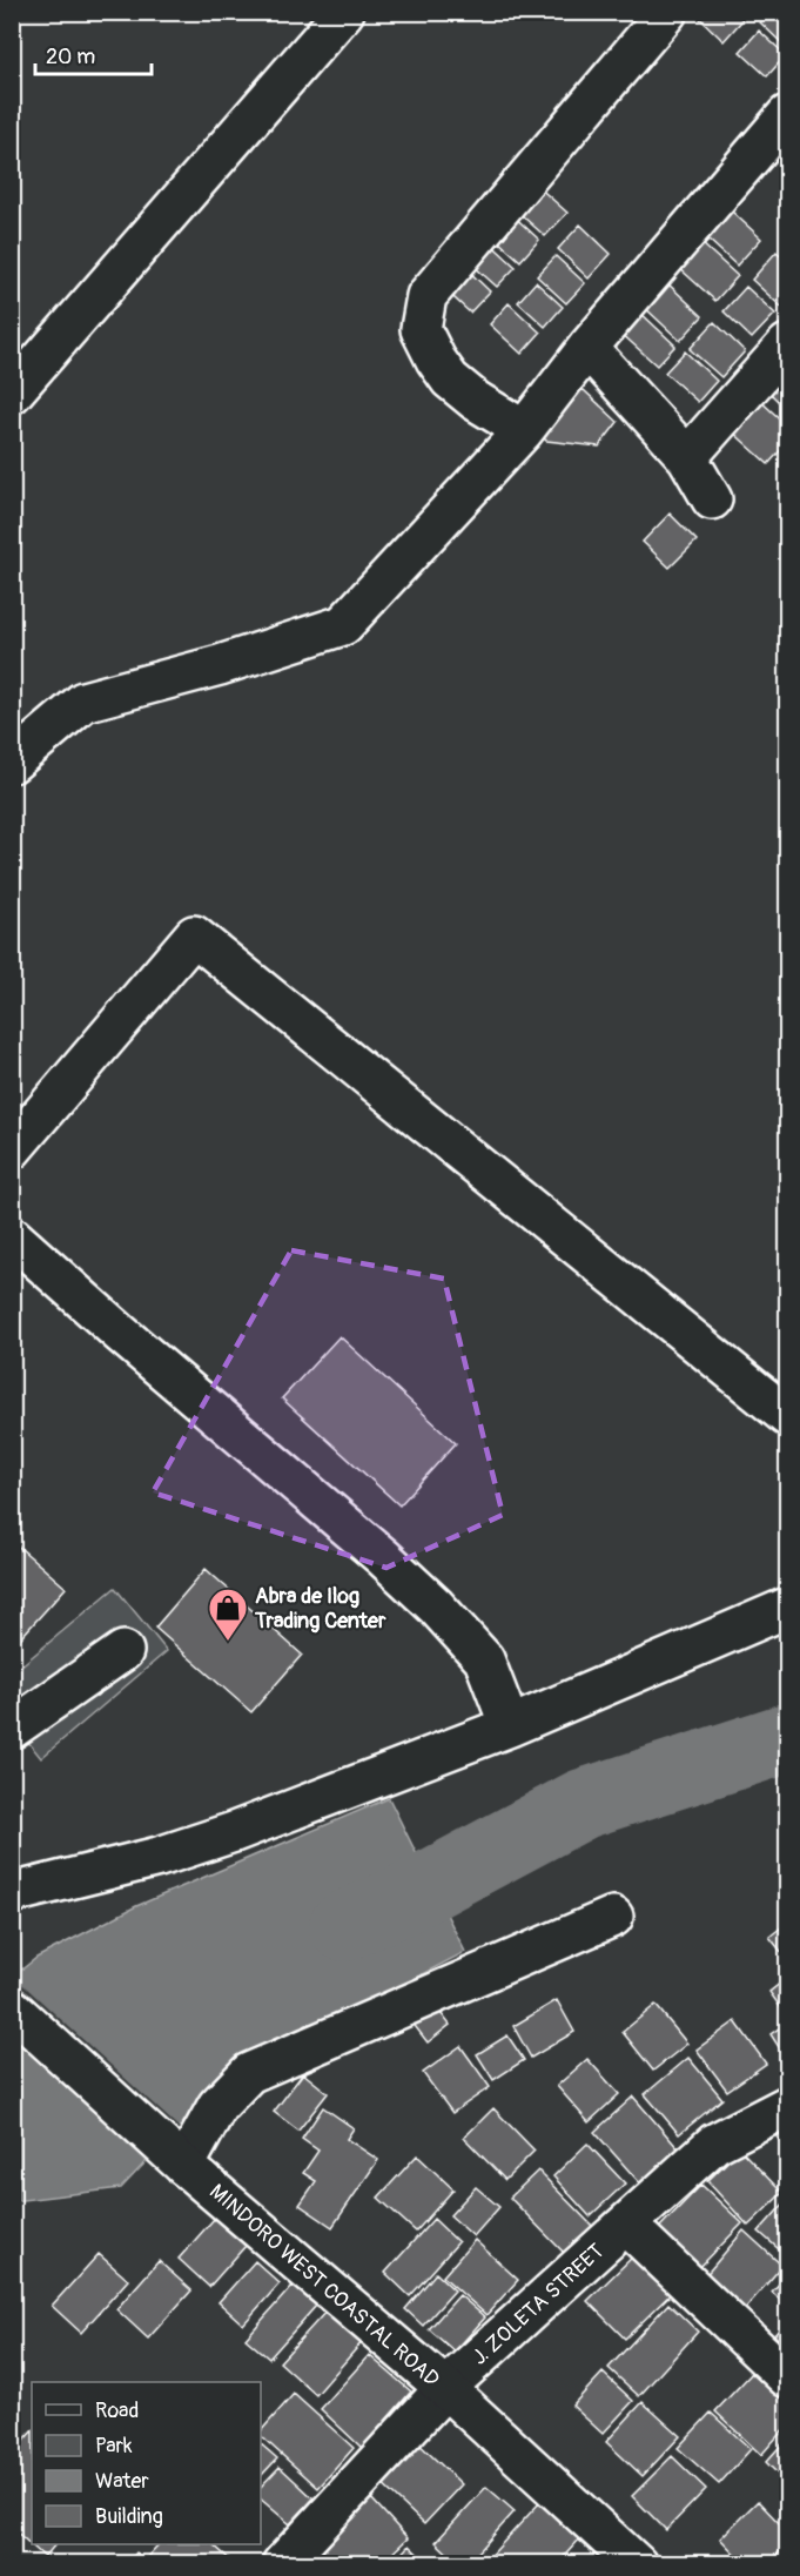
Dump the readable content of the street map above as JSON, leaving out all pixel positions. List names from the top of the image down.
{
  "streets": {
    "street": ["MINDORO WEST COASTAL ROAD", "J. ZOLETA STREET"]
  },
  "crossings": [
    ["MINDORO WEST COASTAL ROAD", "J. ZOLETA STREET"]
  ],
  "places": {
    "shop": ["Abra de Ilog Trading Center"]
  },
  "legend": [
    "Road",
    "Park",
    "Water",
    "Building"
  ],
  "scale_bar": "20 m"
}
